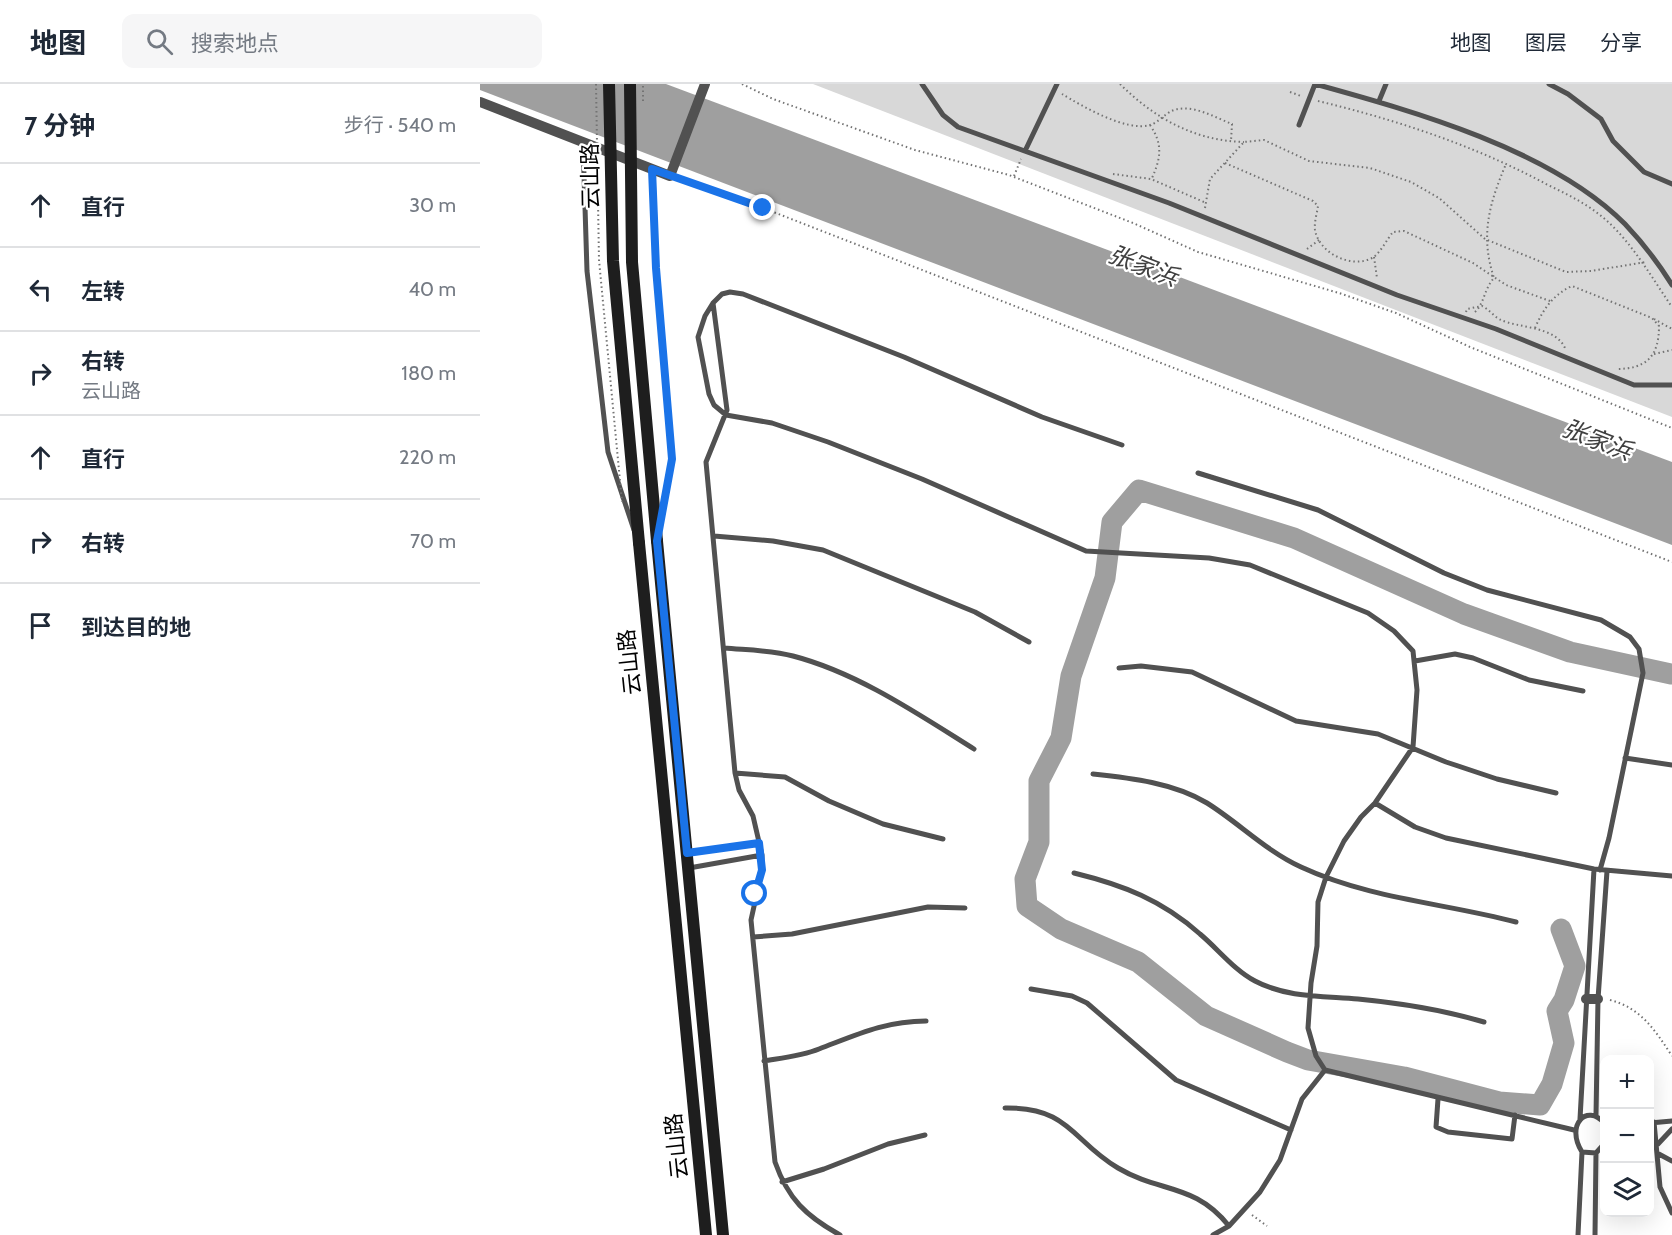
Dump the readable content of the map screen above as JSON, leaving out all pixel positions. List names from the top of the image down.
{
  "streets": {
    "main road": ["云山路"]
  },
  "water": ["张家浜"],
  "page": {
    "header": "地图",
    "search": "搜索地点",
    "nav": ["地图", "图层", "分享"],
    "heading": ["7 分钟", "步行 · 540 m"],
    "list": [
      ["直行", "30 m"],
      ["左转", "40 m"],
      ["右转", "云山路", "180 m"],
      ["直行", "220 m"],
      ["右转", "70 m"],
      "到达目的地"
    ],
    "map_buttons": ["+", "−"]
  }
}
